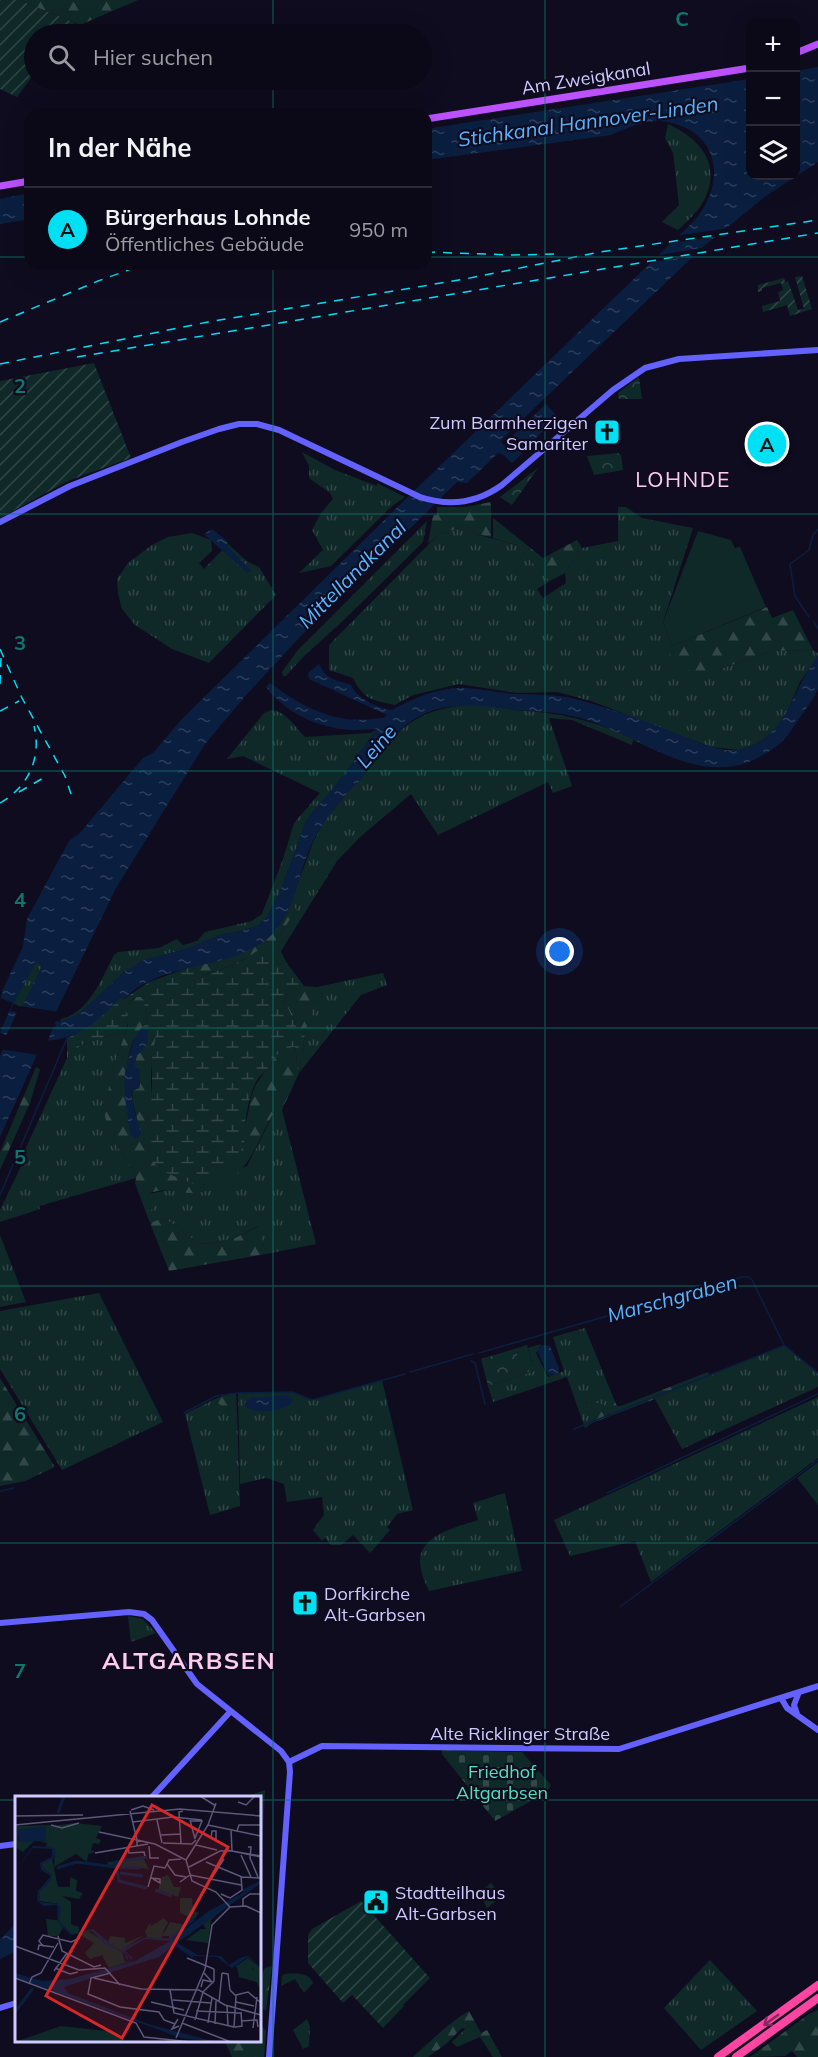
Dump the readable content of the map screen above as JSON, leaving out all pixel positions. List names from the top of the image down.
{
  "streets": {
    "main road": ["Am Zweigkanal"],
    "street": ["Alte Ricklinger Straße"]
  },
  "districts": ["LOHNDE", "ALTGARBSEN"],
  "water": [
    "Stichkanal Hannover-Linden",
    "Mittellandkanal",
    "Leine",
    "Marschgraben"
  ],
  "parks": ["Friedhof Altgarbsen"],
  "places": {
    "church": ["Zum Barmherzigen Samariter", "Dorfkirche Alt-Garbsen"],
    "public building": ["Stadtteilhaus Alt-Garbsen"]
  },
  "page": {
    "map_buttons": ["+", "−"],
    "search": "Hier suchen",
    "heading": "In der Nähe",
    "list": [
      {
        "mark": "A",
        "name": "Bürgerhaus Lohnde",
        "note": "Öffentliches Gebäude",
        "value": "950 m"
      }
    ],
    "pins": "A"
  },
  "grid": {
    "columns": ["C"],
    "rows": [
      "2",
      "3",
      "4",
      "5",
      "6",
      "7"
    ]
  }
}
